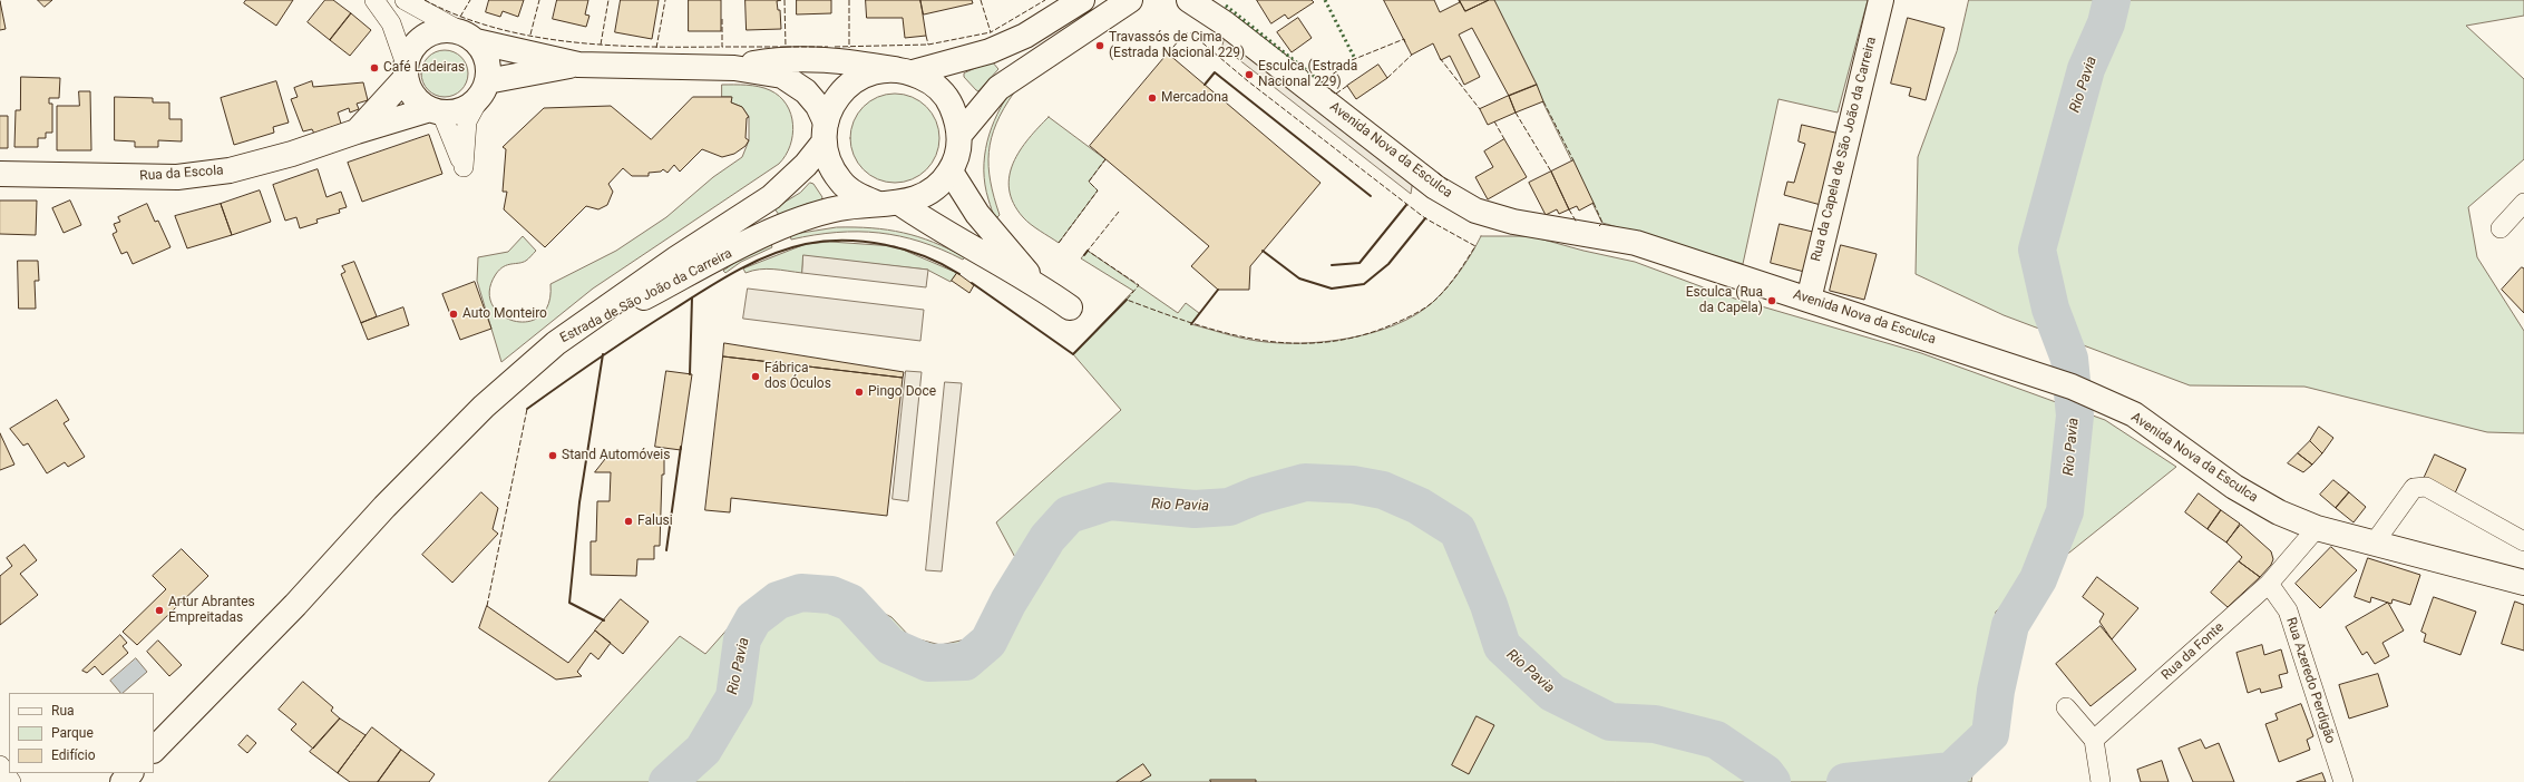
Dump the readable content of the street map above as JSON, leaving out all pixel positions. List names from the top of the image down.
{
  "streets": {
    "street": [
      "Rua da Capela de São João da Carreira",
      "Avenida Nova da Esculca",
      "Rua da Escola",
      "Estrada de São João da Carreira",
      "Rua da Fonte",
      "Rua Azeredo Perdigão"
    ]
  },
  "crossings": [
    ["Rua da Capela de São João da Carreira", "Avenida Nova da Esculca"],
    ["Avenida Nova da Esculca", "Rua da Fonte"],
    ["Rua da Fonte", "Rua Azeredo Perdigão"]
  ],
  "water": ["Rio Pavia"],
  "places": [
    "Travassós de Cima (Estrada Nacional 229)",
    "Café Ladeiras",
    "Esculca (Estrada Nacional 229)",
    "Mercadona",
    "Esculca (Rua da Capela)",
    "Auto Monteiro",
    "Fábrica dos Óculos",
    "Pingo Doce",
    "Stand Automóveis",
    "Falusi",
    "Artur Abrantes Empreitadas"
  ],
  "legend": ["Rua", "Parque", "Edifício"]
}
